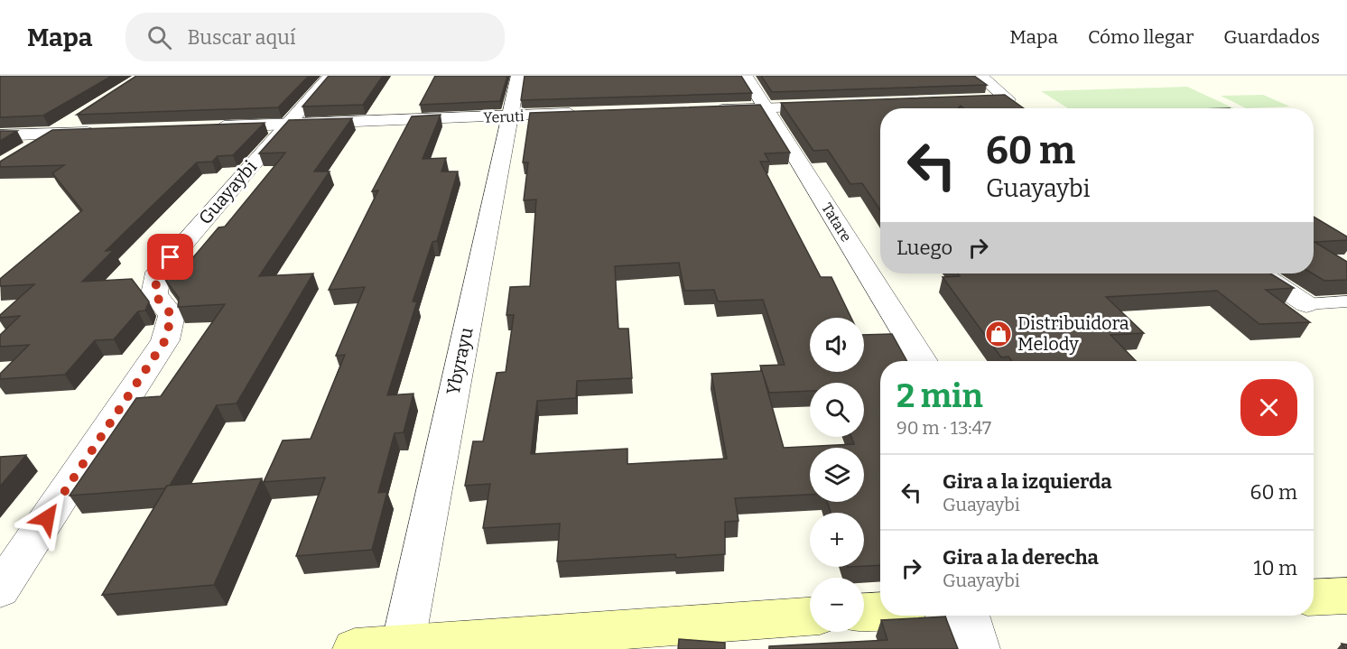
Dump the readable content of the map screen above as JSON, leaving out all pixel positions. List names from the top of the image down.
{
  "streets": {
    "street": [
      "Yeruti",
      "Guayaybi",
      "Tatare",
      "Ybyrayu"
    ]
  },
  "crossings": [
    ["Yeruti", "Guayaybi"],
    ["Yeruti", "Ybyrayu"]
  ],
  "places": {
    "shop": ["Distribuidora Melody"]
  },
  "page": {
    "header": "Mapa",
    "search": "Buscar aquí",
    "nav": ["Mapa", "Cómo llegar", "Guardados"],
    "turn": ["60 m", "Guayaybi"],
    "then": "Luego",
    "map_buttons": ["+", "−"],
    "heading": ["2 min", "90 m · 13:47"],
    "list": [
      {
        "name": "Gira a la izquierda",
        "note": "Guayaybi",
        "value": "60 m"
      },
      {
        "name": "Gira a la derecha",
        "note": "Guayaybi",
        "value": "10 m"
      }
    ]
  }
}
